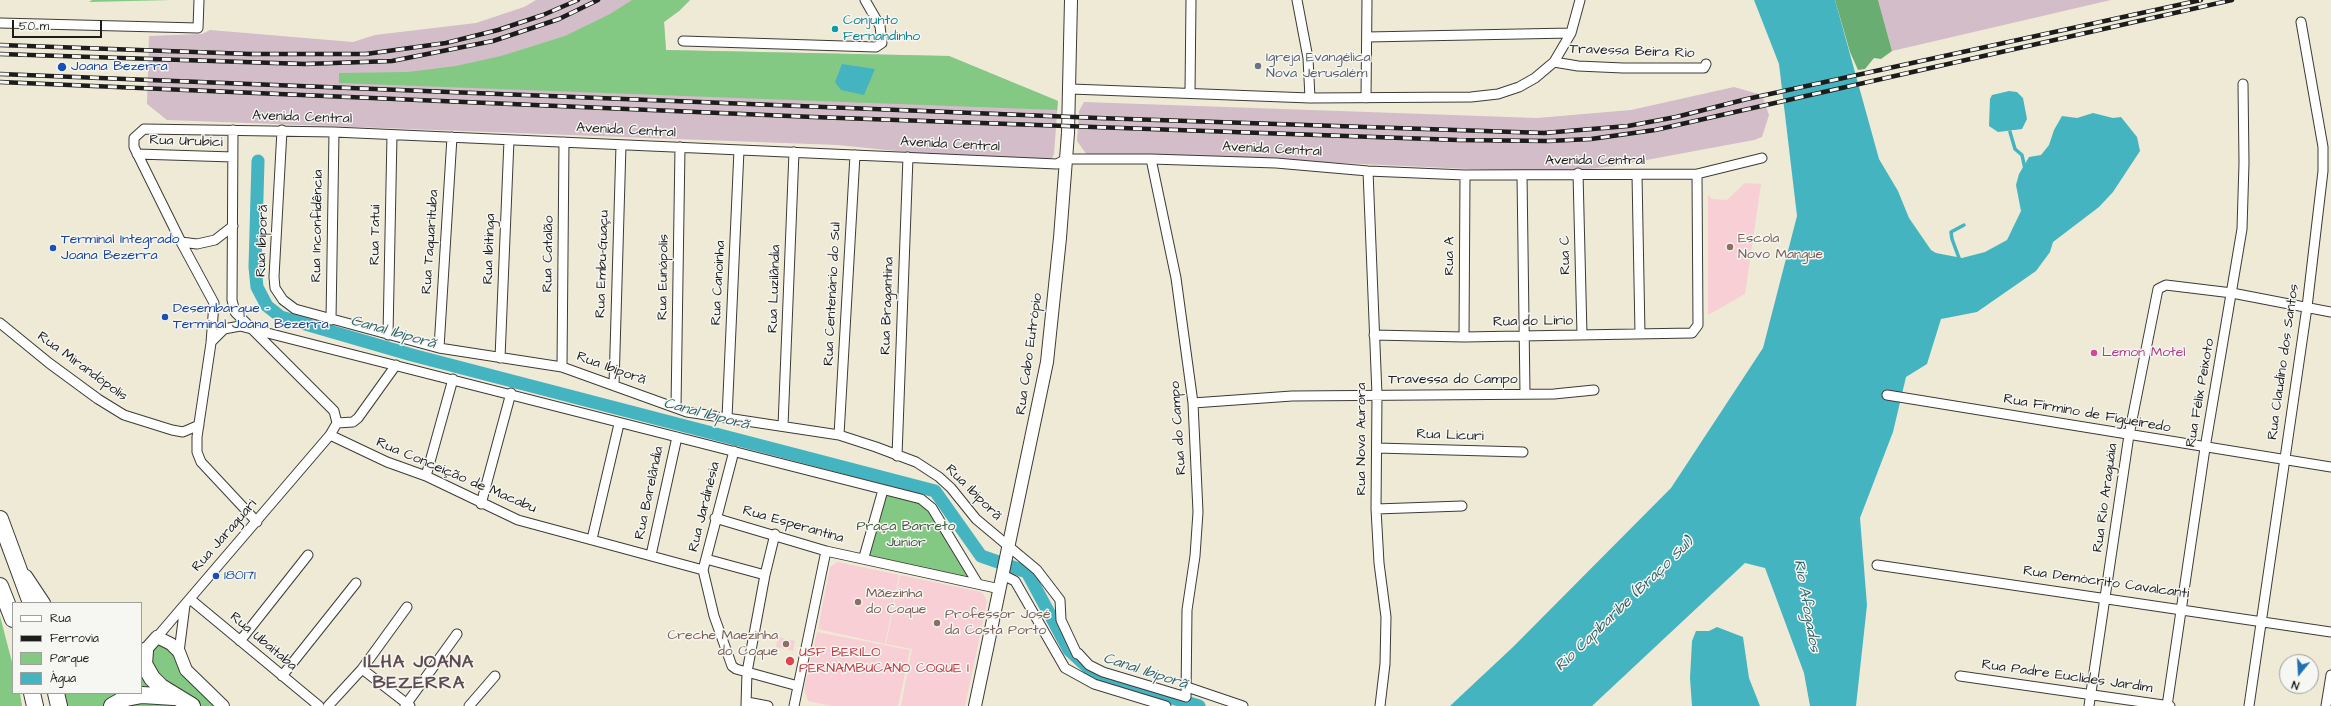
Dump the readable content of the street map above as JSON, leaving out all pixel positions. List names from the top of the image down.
{
  "streets": {
    "street": [
      "Travessa Beira Rio",
      "Avenida Central",
      "Rua Urubici",
      "Rua Inconfidência",
      "Rua Tatuí",
      "Rua Ibiporã",
      "Rua Taquarituba",
      "Rua Ibitinga",
      "Rua Catalão",
      "Rua C",
      "Rua A",
      "Rua Embu-Guaçu",
      "Rua Eunápolis",
      "Rua Canoinha",
      "Rua Luzilândia",
      "Rua Centenário do Sul",
      "Rua Bragantina",
      "Rua do Lírio",
      "Rua Cabo Eutrópio",
      "Rua Claudino dos Santos",
      "Rua Mirandópolis",
      "Travessa do Campo",
      "Rua Félix Peixoto",
      "Rua Firmino de Figueiredo",
      "Rua do Campo",
      "Rua Licuri",
      "Rua Nova Aurora",
      "Rua Conceição de Macabu",
      "Rua Barelândia",
      "Rua Rio Araguáia",
      "Rua Jardinésia",
      "Rua Esperantina",
      "Rua Jaraguari",
      "Rua Demócrito Cavalcanti",
      "Rua Ubaitaba",
      "Rua Padre Euclides Jardim"
    ]
  },
  "crossings": [
    ["Avenida Central", "Rua Urubici"],
    ["Avenida Central", "Rua Inconfidência"],
    ["Avenida Central", "Rua Tatuí"],
    ["Avenida Central", "Rua Ibiporã"],
    ["Avenida Central", "Rua Taquarituba"],
    ["Avenida Central", "Rua Ibitinga"],
    ["Avenida Central", "Rua Catalão"],
    ["Avenida Central", "Rua C"],
    ["Avenida Central", "Rua A"],
    ["Avenida Central", "Rua Embu-Guaçu"],
    ["Avenida Central", "Rua Eunápolis"],
    ["Avenida Central", "Rua Canoinha"],
    ["Avenida Central", "Rua Luzilândia"],
    ["Avenida Central", "Rua Centenário do Sul"],
    ["Avenida Central", "Rua Bragantina"],
    ["Avenida Central", "Rua do Lírio"],
    ["Avenida Central", "Rua Cabo Eutrópio"],
    ["Avenida Central", "Rua do Campo"],
    ["Avenida Central", "Rua Nova Aurora"],
    ["Rua Urubici", "Rua Ibiporã"],
    ["Rua Inconfidência", "Rua Ibiporã"],
    ["Rua Tatuí", "Rua Ibiporã"],
    ["Rua Ibiporã", "Rua Taquarituba"],
    ["Rua Ibiporã", "Rua Ibitinga"],
    ["Rua Ibiporã", "Rua Catalão"],
    ["Rua Ibiporã", "Rua Embu-Guaçu"],
    ["Rua Ibiporã", "Rua Eunápolis"],
    ["Rua Ibiporã", "Rua Canoinha"],
    ["Rua Ibiporã", "Rua Luzilândia"],
    ["Rua Ibiporã", "Rua Centenário do Sul"],
    ["Rua Ibiporã", "Rua Bragantina"],
    ["Rua Ibiporã", "Rua Cabo Eutrópio"],
    ["Rua Ibiporã", "Rua do Campo"],
    ["Rua C", "Rua do Lírio"],
    ["Rua A", "Rua do Lírio"],
    ["Rua do Lírio", "Rua Nova Aurora"],
    ["Rua Claudino dos Santos", "Rua Firmino de Figueiredo"],
    ["Rua Claudino dos Santos", "Rua Demócrito Cavalcanti"],
    ["Travessa do Campo", "Rua do Campo"],
    ["Travessa do Campo", "Rua Nova Aurora"],
    ["Rua Félix Peixoto", "Rua Firmino de Figueiredo"],
    ["Rua Félix Peixoto", "Rua Rio Araguáia"],
    ["Rua Félix Peixoto", "Rua Demócrito Cavalcanti"],
    ["Rua Félix Peixoto", "Rua Padre Euclides Jardim"],
    ["Rua Firmino de Figueiredo", "Rua Rio Araguáia"],
    ["Rua Licuri", "Rua Nova Aurora"],
    ["Rua Conceição de Macabu", "Rua Barelândia"],
    ["Rua Conceição de Macabu", "Rua Jardinésia"],
    ["Rua Conceição de Macabu", "Rua Jaraguari"],
    ["Rua Rio Araguáia", "Rua Demócrito Cavalcanti"],
    ["Rua Rio Araguáia", "Rua Padre Euclides Jardim"],
    ["Rua Jardinésia", "Rua Esperantina"],
    ["Rua Jaraguari", "Rua Ubaitaba"]
  ],
  "districts": ["ILHA JOANA BEZERRA"],
  "water": ["Canal Ibiporã", "Rio Capibaribe (Braço Sul)", "Rio Afogados"],
  "parks": ["Praça Barreto Júnior"],
  "places": [
    "Conjunto Fernandinho",
    "Igreja Evangélica Nova Jerusalém",
    "Joana Bezerra",
    "Escola Novo Mangue",
    "Terminal Integrado Joana Bezerra",
    "Desembarque - Terminal Joana Bezerra",
    "Lemon Motel",
    "180171",
    "Mãezinha do Coque",
    "Professor José da Costa Porto",
    "Creche Maezinha do Coque",
    "USF BERILO PERNAMBUCANO COQUE I"
  ],
  "legend": [
    "Rua",
    "Ferrovia",
    "Parque",
    "Água"
  ],
  "scale_bar": "50 m",
  "north": "bottom"
}
